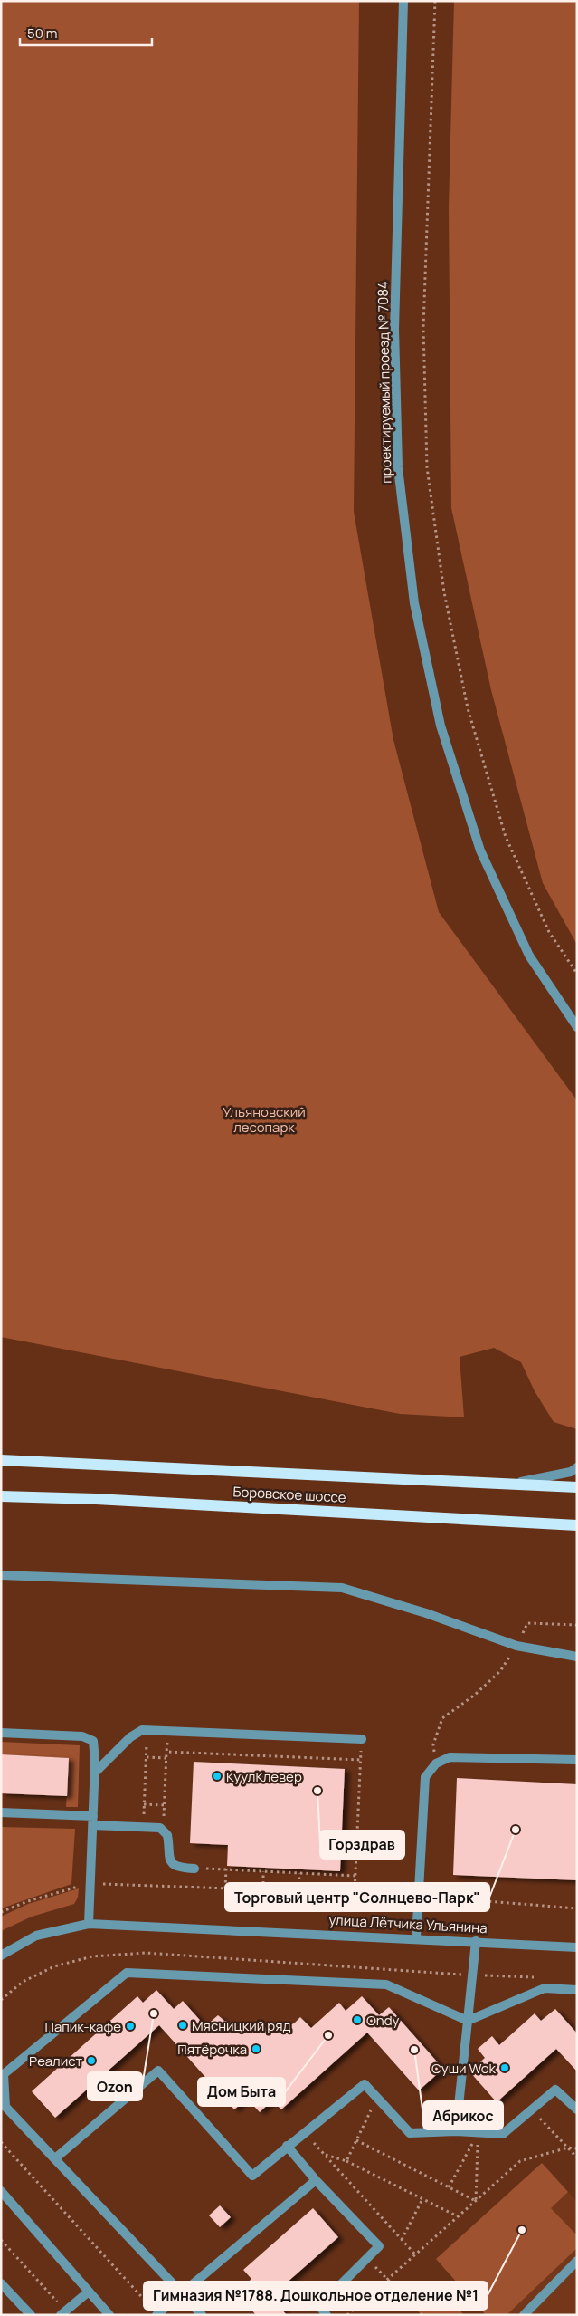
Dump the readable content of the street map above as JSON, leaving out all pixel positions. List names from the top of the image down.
{
  "streets": {
    "main road": ["Боровское шоссе"],
    "street": ["проектируемый проезд № 7084", "улица Лётчика Ульянина"]
  },
  "parks": ["Ульяновский лесопарк"],
  "places": [
    "КуулКлевер",
    "Горздрав",
    "Торговый центр \"Солнцево-Парк\"",
    "Ozon",
    "Ondy",
    "Мясницкий ряд",
    "Папик-кафе",
    "Дом Быта",
    "Пятёрочка",
    "Абрикос",
    "Реалист",
    "Суши Wok",
    "Гимназия №1788. Дошкольное отделение №1"
  ],
  "scale_bar": "50 m"
}
